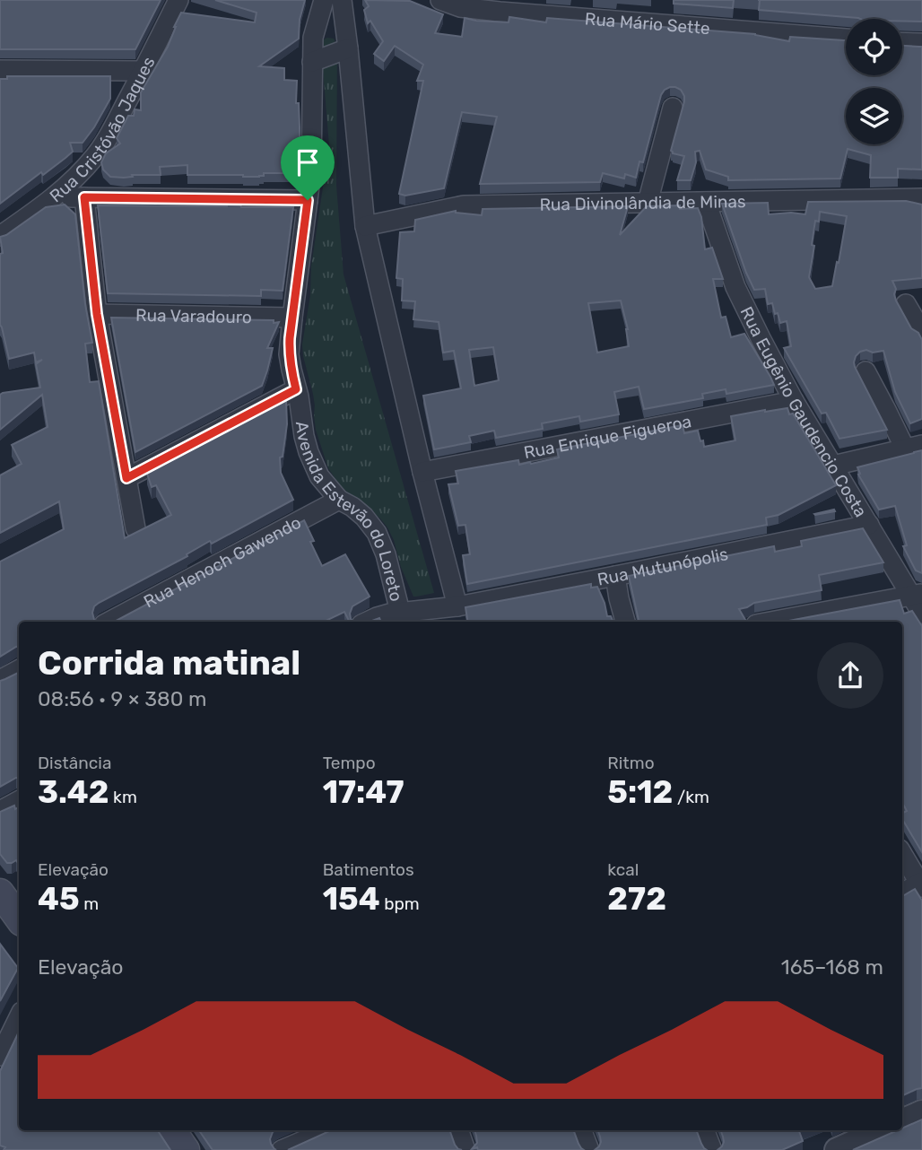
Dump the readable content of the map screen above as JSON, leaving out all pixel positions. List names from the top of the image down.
{
  "streets": {
    "street": [
      "Rua Mário Sette",
      "Rua Cristóvão Jaques",
      "Rua Divinolândia de Minas",
      "Rua Varadouro",
      "Rua Eugênio Gaudencio Costa",
      "Rua Enrique Figueroa",
      "Avenida Estevão do Loreto",
      "Rua Henoch Gawendo",
      "Rua Mutunópolis"
    ]
  },
  "crossings": [
    ["Rua Divinolândia de Minas", "Rua Eugênio Gaudencio Costa"],
    ["Rua Varadouro", "Avenida Estevão do Loreto"],
    ["Rua Eugênio Gaudencio Costa", "Rua Enrique Figueroa"],
    ["Rua Eugênio Gaudencio Costa", "Rua Mutunópolis"],
    ["Avenida Estevão do Loreto", "Rua Henoch Gawendo"],
    ["Avenida Estevão do Loreto", "Rua Mutunópolis"]
  ],
  "page": {
    "heading": ["Corrida matinal", "08:56 · 9 × 380 m"],
    "stats": [
      ["Distância", "3.42 km"],
      ["Tempo", "17:47"],
      ["Ritmo", "5:12 /km"],
      ["Elevação", "45 m"],
      ["Batimentos", "154 bpm"],
      ["kcal", "272"]
    ],
    "chart": ["Elevação", "165–168 m"]
  }
}
